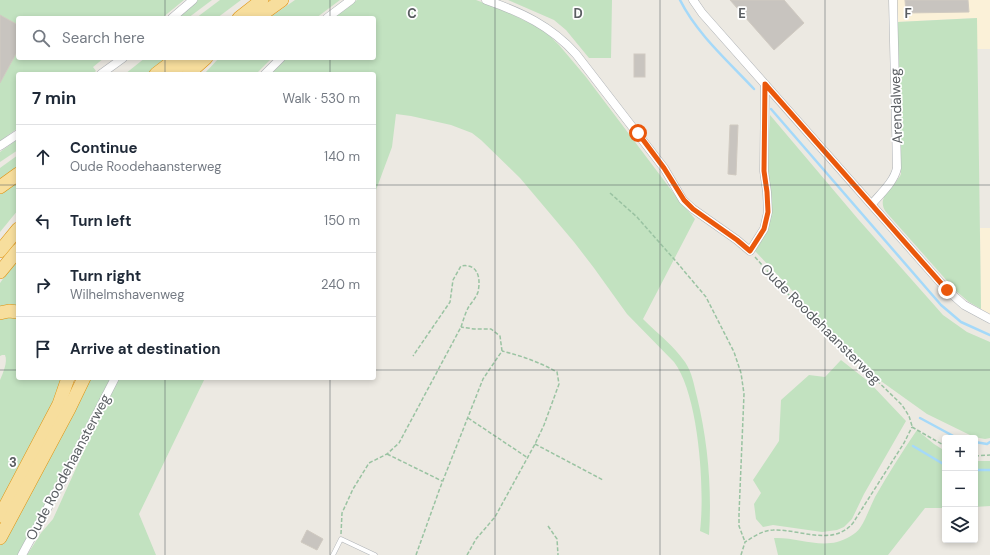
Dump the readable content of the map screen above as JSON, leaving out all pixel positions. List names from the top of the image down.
{
  "streets": {
    "street": ["Arendalweg", "Oude Roodehaansterweg"]
  },
  "page": {
    "search": "Search here",
    "heading": ["7 min", "Walk · 530 m"],
    "list": [
      ["Continue", "Oude Roodehaansterweg", "140 m"],
      ["Turn left", "150 m"],
      ["Turn right", "Wilhelmshavenweg", "240 m"],
      "Arrive at destination"
    ],
    "map_buttons": ["+", "−"]
  },
  "grid": {
    "columns": [
      "C",
      "D",
      "E",
      "F"
    ],
    "rows": ["3"]
  }
}
